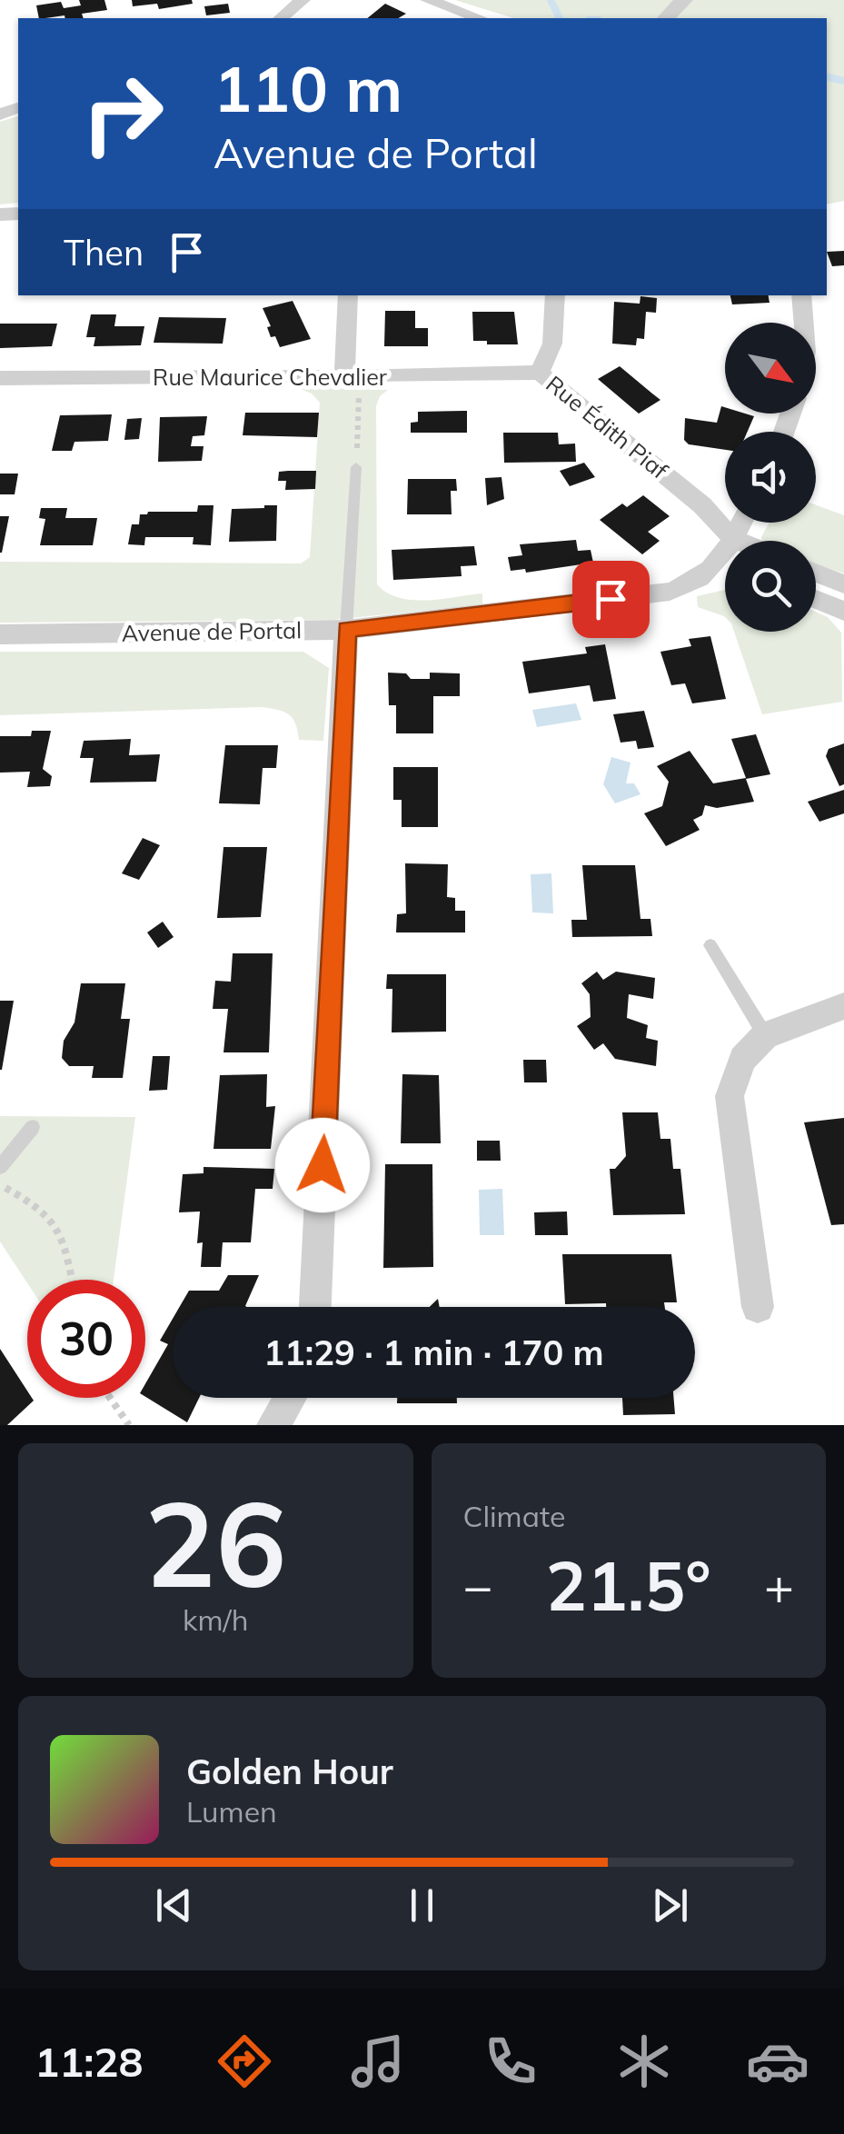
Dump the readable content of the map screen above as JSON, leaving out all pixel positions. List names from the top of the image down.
{
  "streets": {
    "street": ["Rue Maurice Chevalier", "Rue Édith Piaf", "Avenue de Portal"]
  },
  "crossings": [
    ["Rue Maurice Chevalier", "Rue Édith Piaf"],
    ["Rue Édith Piaf", "Avenue de Portal"]
  ],
  "north": "bottom right",
  "page": {
    "turn": ["110 m", "Avenue de Portal"],
    "then": "Then",
    "limit": "30",
    "trip": "11:29 · 1 min · 170 m",
    "tile": [
      ["26", "km/h"],
      "Climate"
    ],
    "heat": ["−", "21.5°", "+"],
    "song": ["Golden Hour", "Lumen"],
    "tabs": "11:28"
  }
}
